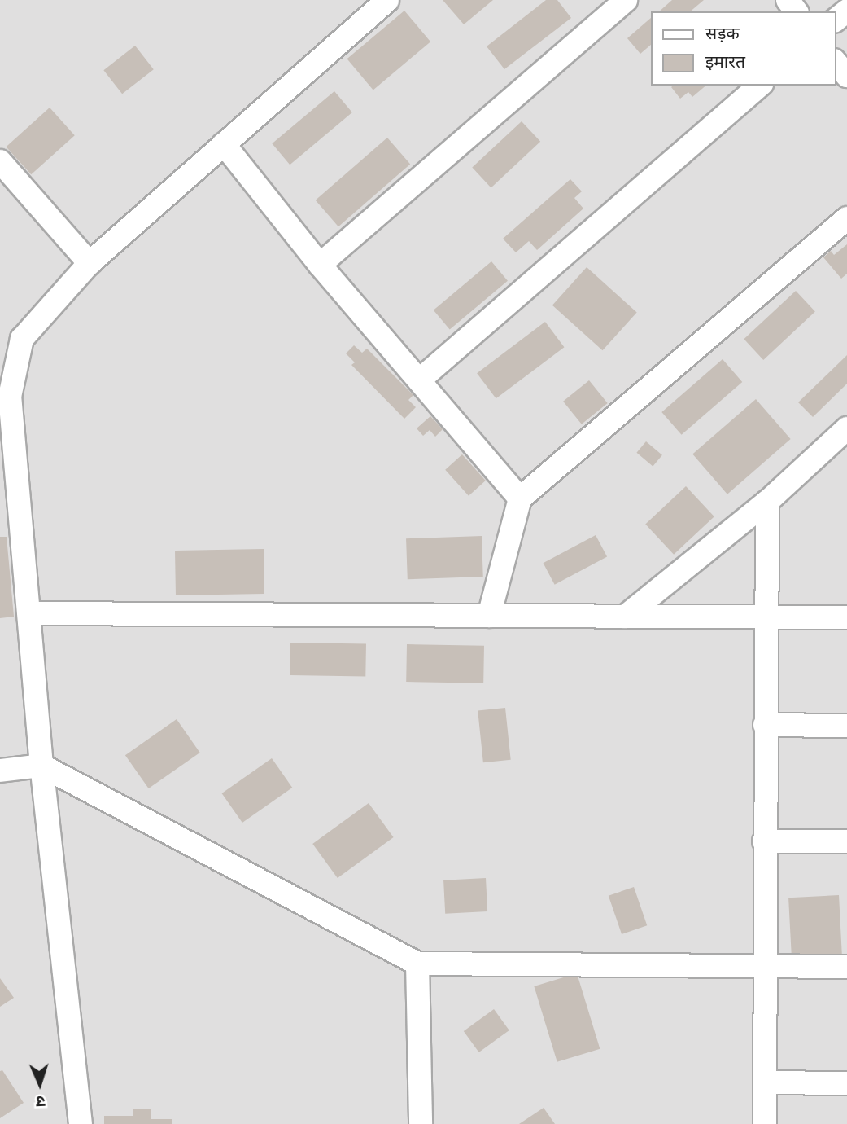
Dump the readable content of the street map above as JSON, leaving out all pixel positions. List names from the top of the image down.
{
  "legend": ["सड़क", "इमारत"],
  "north": "bottom"
}
